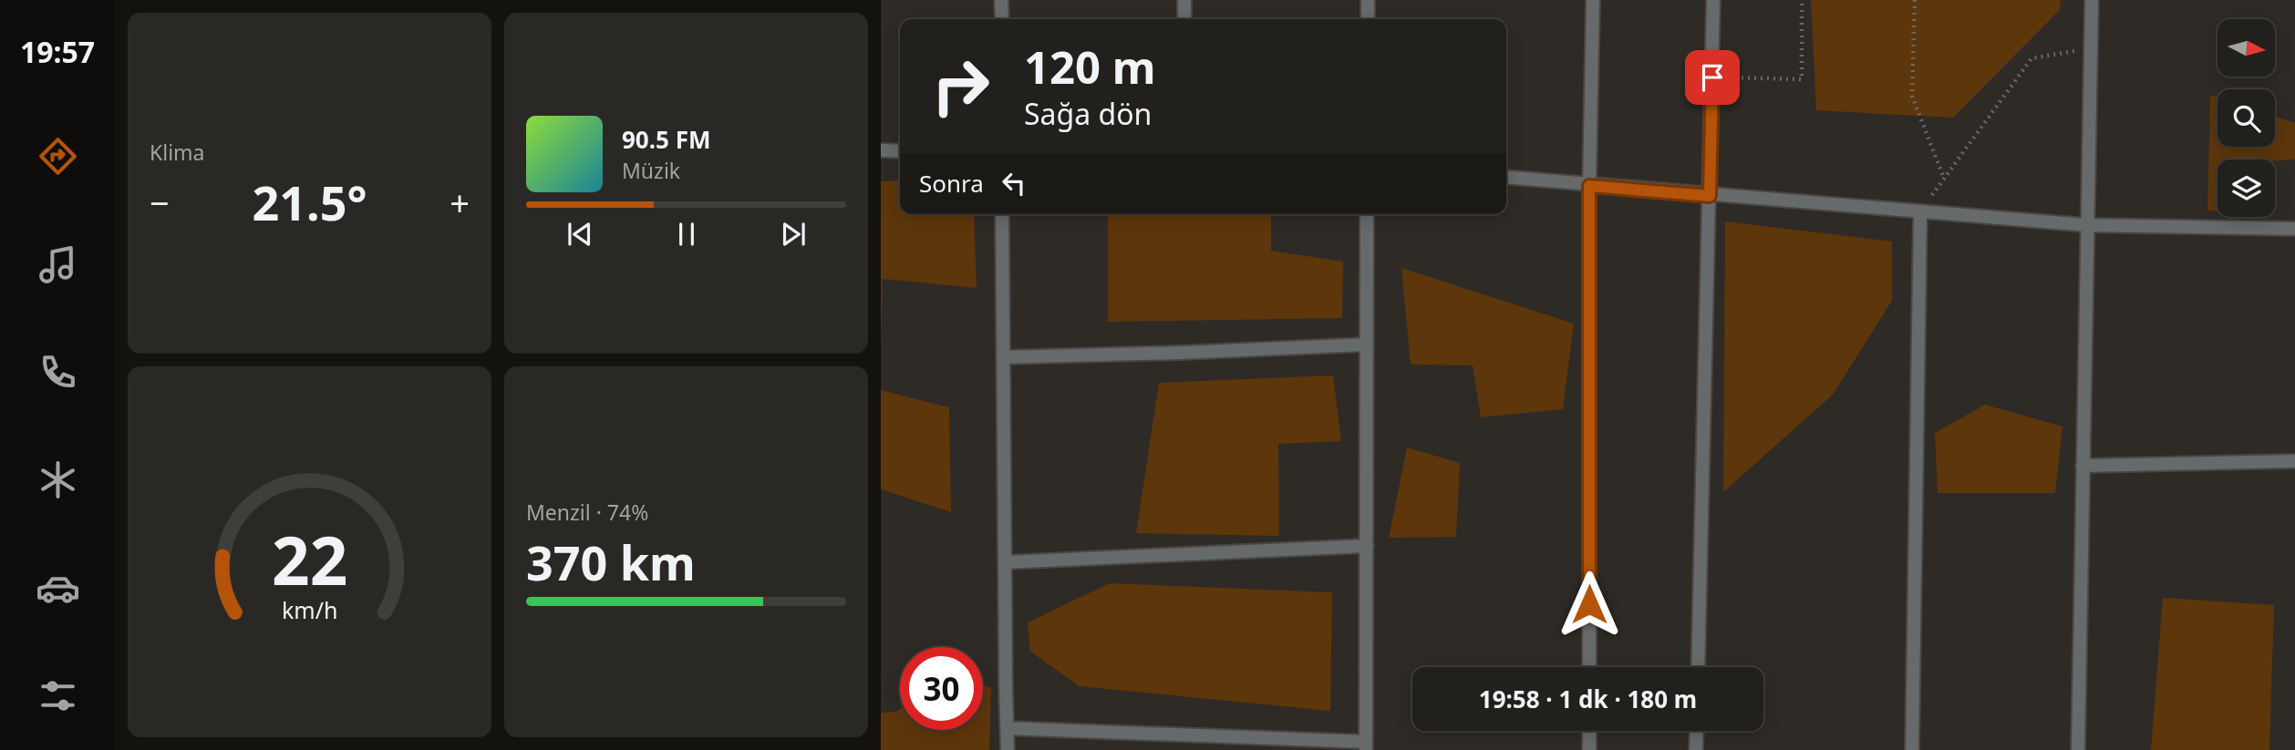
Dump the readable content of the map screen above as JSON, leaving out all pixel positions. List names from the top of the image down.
{
  "north": "right",
  "page": {
    "tabs": "19:57",
    "tile": [
      "Klima",
      ["Menzil · 74%", "370 km"]
    ],
    "turn": ["120 m", "Sağa dön"],
    "song": ["90.5 FM", "Müzik"],
    "then": "Sonra",
    "heat": ["−", "21.5°", "+"],
    "limit": "30",
    "trip": "19:58 · 1 dk · 180 m",
    "gauge": ["22", "km/h"]
  }
}
